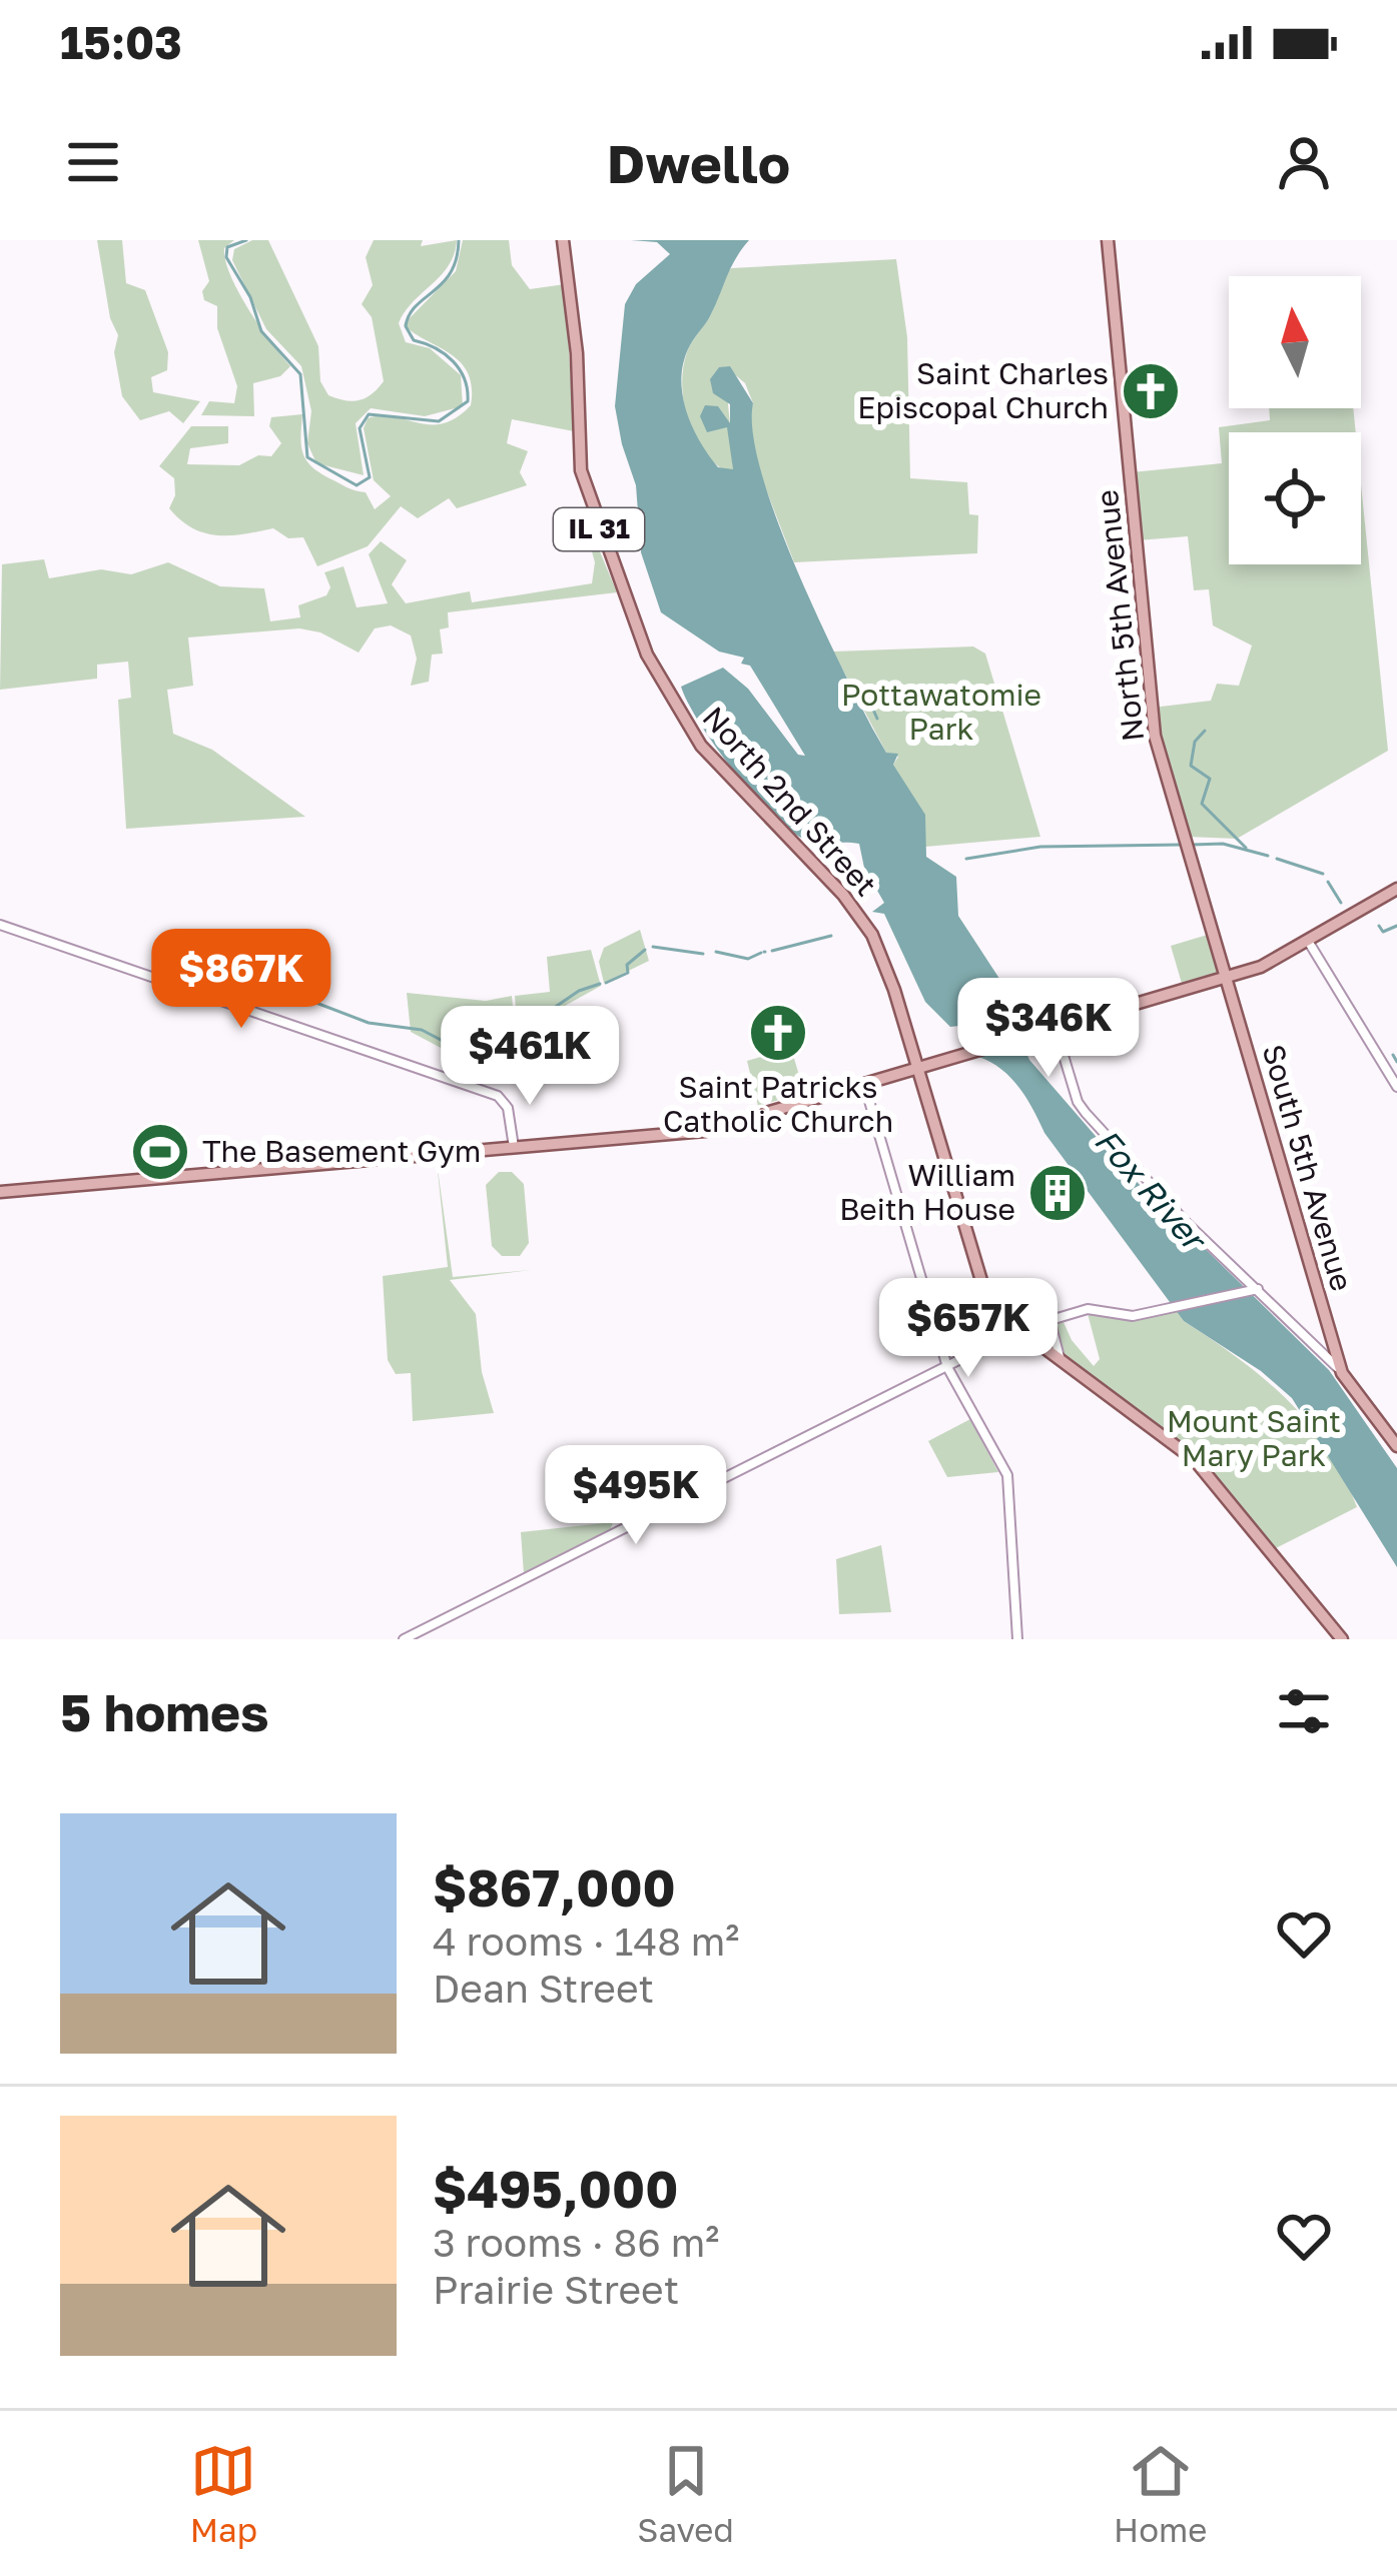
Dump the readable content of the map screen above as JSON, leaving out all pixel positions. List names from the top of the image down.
{
  "streets": {
    "main road": [
      "IL 31",
      "North 5th Avenue",
      "North 2nd Street",
      "South 5th Avenue"
    ]
  },
  "crossings": [
    ["IL 31", "North 2nd Street"],
    ["North 5th Avenue", "South 5th Avenue"]
  ],
  "water": ["Fox River"],
  "parks": ["Pottawatomie Park", "Mount Saint Mary Park"],
  "places": {
    "church": ["Saint Charles Episcopal Church", "Saint Patricks Catholic Church"],
    "sports": ["The Basement Gym"],
    "building": ["William Beith House"]
  },
  "north": "top",
  "page": {
    "status": "15:03",
    "header": "Dwello",
    "price": [
      "$867K",
      "$346K",
      "$461K",
      "$657K",
      "$495K"
    ],
    "heading": "5 homes",
    "list": [
      {
        "name": "$867,000",
        "note": "4 rooms · 148 m² · Dean Street"
      },
      {
        "name": "$495,000",
        "note": "3 rooms · 86 m² · Prairie Street"
      }
    ],
    "tabs": ["Map", "Saved", "Home"]
  }
}
